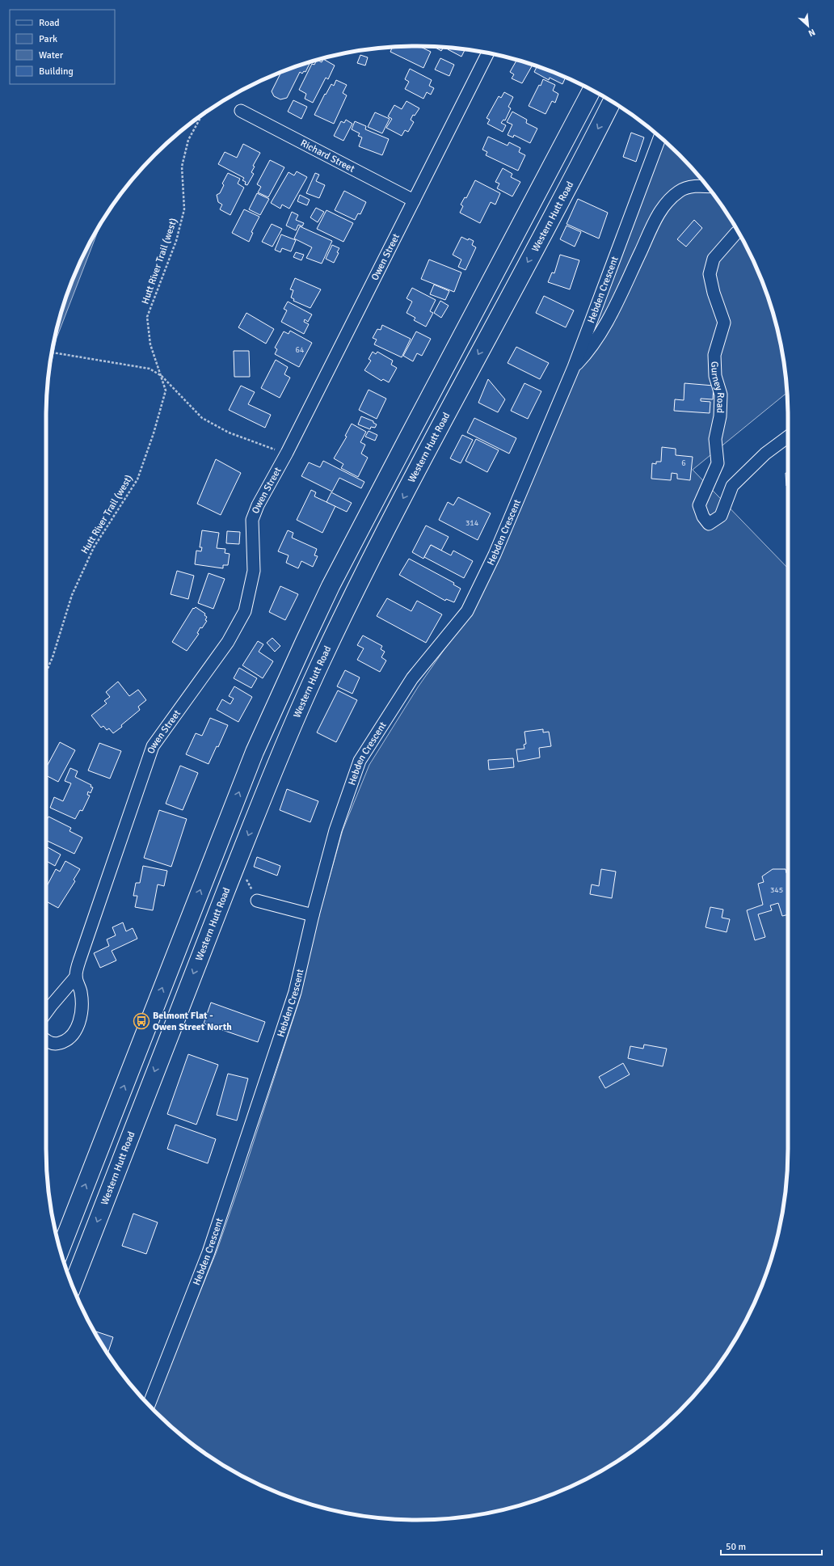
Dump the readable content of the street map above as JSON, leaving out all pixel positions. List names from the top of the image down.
{
  "streets": {
    "highway": ["Western Hutt Road"],
    "street": [
      "Richard Street",
      "Owen Street",
      "Hebden Crescent",
      "Gurney Road"
    ],
    "path": ["Hutt River Trail (west)"]
  },
  "crossings": [
    ["Richard Street", "Owen Street"]
  ],
  "places": {
    "bus stop": ["Belmont Flat - Owen Street North"]
  },
  "house_numbers": [
    "64",
    "6",
    "314",
    "345"
  ],
  "legend": [
    "Road",
    "Park",
    "Water",
    "Building"
  ],
  "scale_bar": "50 m",
  "north": "bottom right"
}
